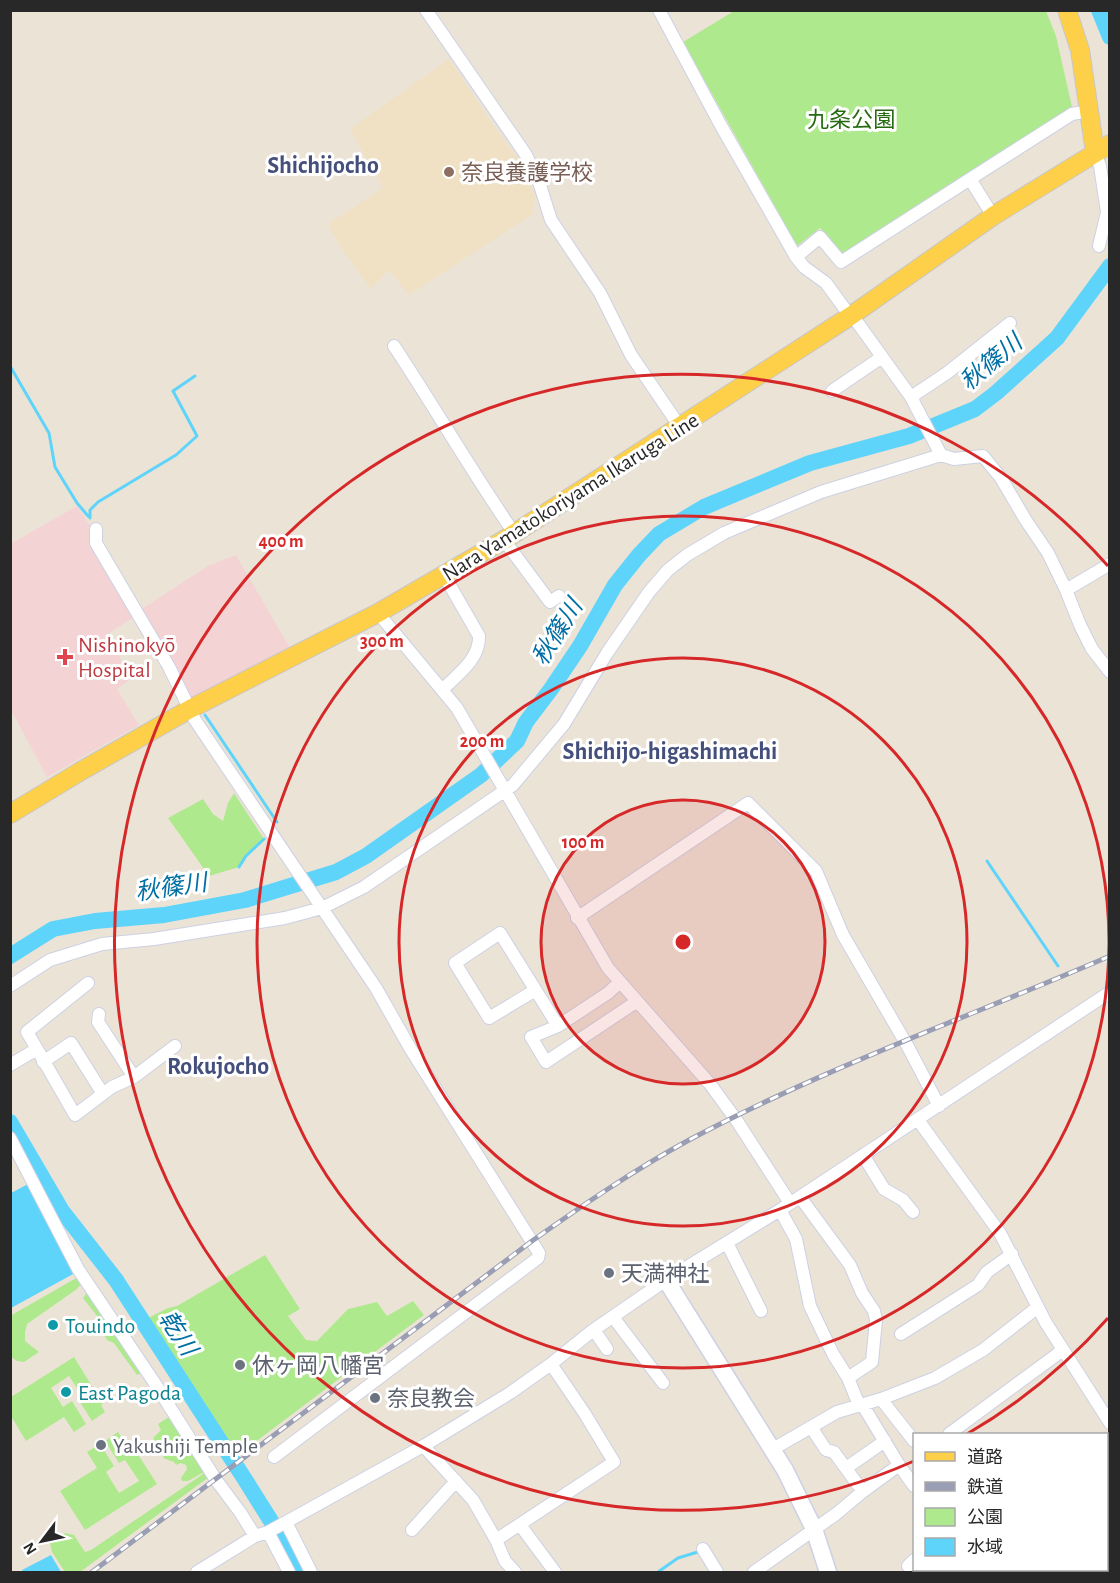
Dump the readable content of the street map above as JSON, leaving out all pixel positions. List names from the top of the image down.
{
  "streets": {
    "main road": ["Nara Yamatokoriyama Ikaruga Line"]
  },
  "districts": ["Shichijocho", "Shichijo-higashimachi", "Rokujocho"],
  "water": ["秋篠川", "乾川"],
  "parks": ["九条公園"],
  "places": {
    "other": [
      "奈良養護学校",
      "天満神社",
      "Touindo",
      "休ヶ岡八幡宮",
      "East Pagoda",
      "奈良教会",
      "Yakushiji Temple"
    ],
    "health": ["Nishinokyō Hospital"]
  },
  "legend": [
    "道路",
    "鉄道",
    "公園",
    "水域"
  ],
  "north": "bottom left",
  "rings": [
    "400 m",
    "300 m",
    "200 m",
    "100 m"
  ]
}
